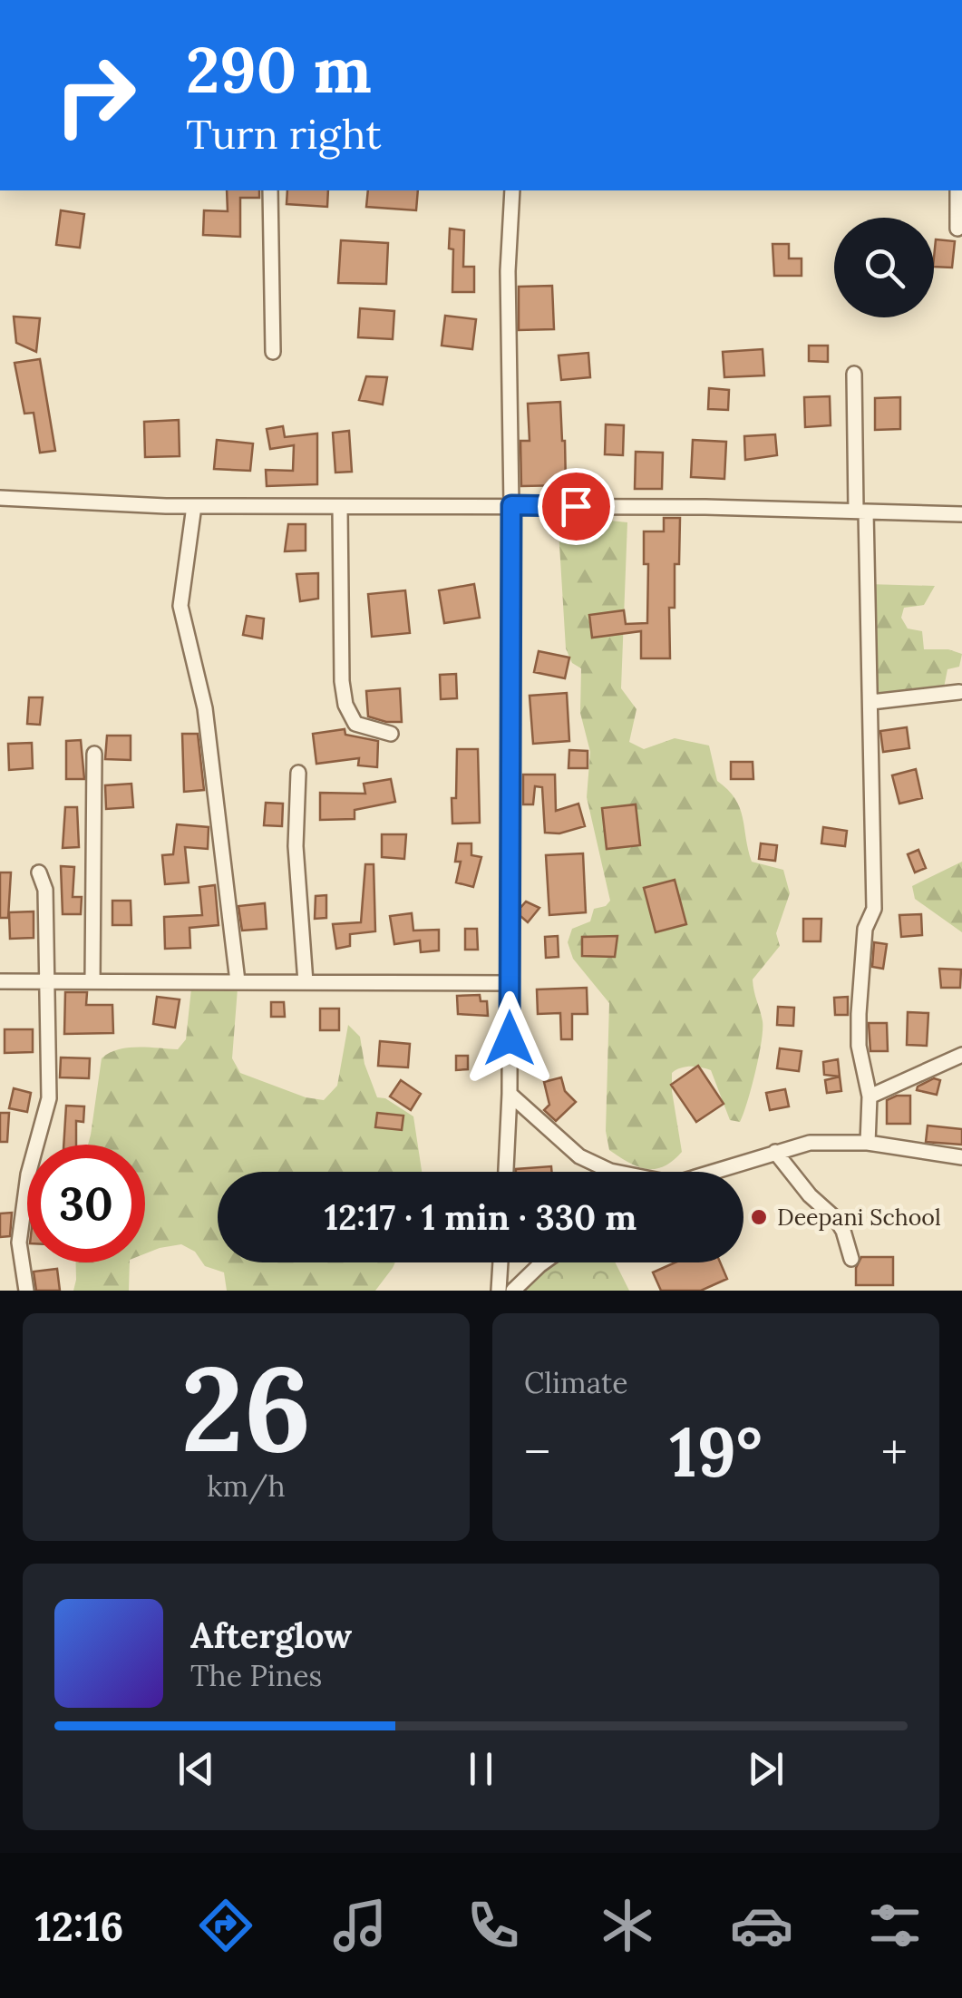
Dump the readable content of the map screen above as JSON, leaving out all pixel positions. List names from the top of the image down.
{
  "places": ["Deepani School"],
  "page": {
    "turn": ["290 m", "Turn right"],
    "limit": "30",
    "trip": "12:17 · 1 min · 330 m",
    "tile": [
      ["26", "km/h"],
      "Climate"
    ],
    "heat": ["−", "19°", "+"],
    "song": ["Afterglow", "The Pines"],
    "tabs": "12:16"
  }
}
